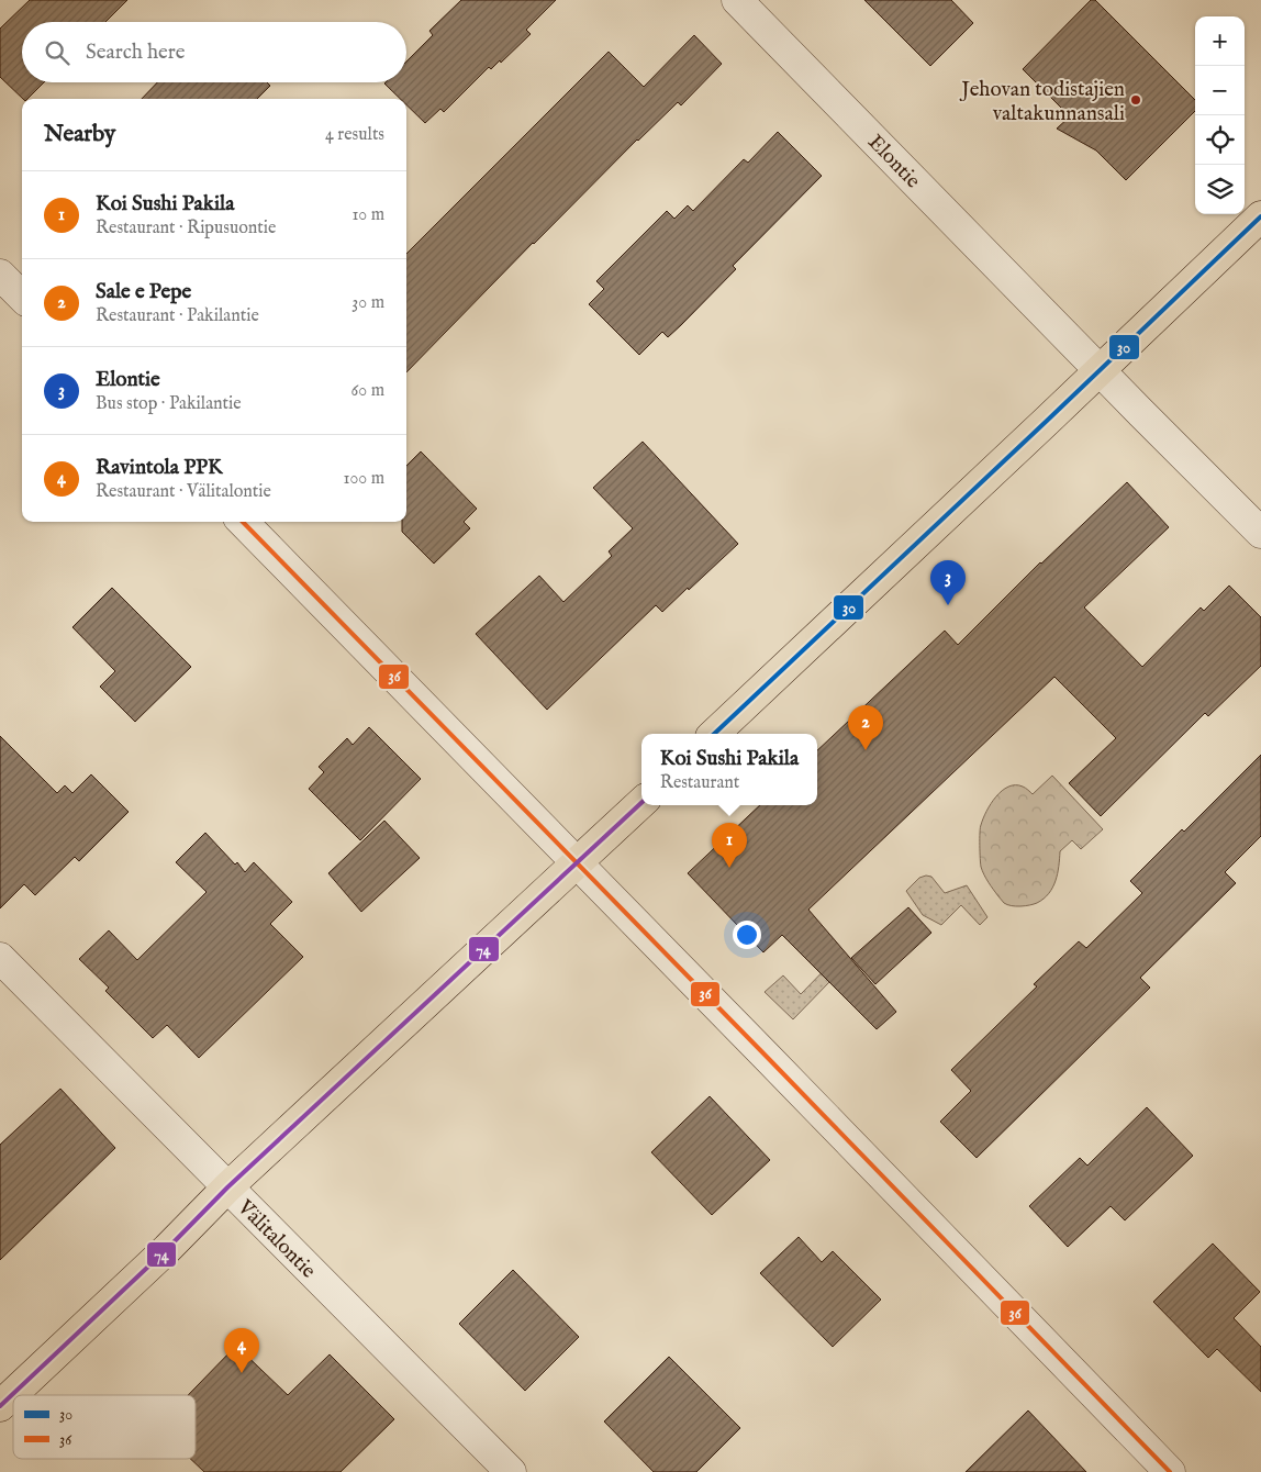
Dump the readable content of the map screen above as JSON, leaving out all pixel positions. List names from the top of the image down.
{
  "streets": {
    "street": ["Elontie", "Välitalontie"]
  },
  "places": ["Jehovan todistajien valtakunnansali"],
  "lines": ["transit line 30", "transit line 36", "transit line 74"],
  "legend": ["30", "36"],
  "page": {
    "map_buttons": ["+", "−"],
    "search": "Search here",
    "heading": ["Nearby", "4 results"],
    "list": [
      {
        "mark": "1",
        "name": "Koi Sushi Pakila",
        "note": "Restaurant · Ripusuontie",
        "value": "10 m"
      },
      {
        "mark": "2",
        "name": "Sale e Pepe",
        "note": "Restaurant · Pakilantie",
        "value": "30 m"
      },
      {
        "mark": "3",
        "name": "Elontie",
        "note": "Bus stop · Pakilantie",
        "value": "60 m"
      },
      {
        "mark": "4",
        "name": "Ravintola PPK",
        "note": "Restaurant · Välitalontie",
        "value": "100 m"
      }
    ],
    "pins": [
      "3",
      "2",
      "1",
      "4"
    ],
    "popup": ["Koi Sushi Pakila", "Restaurant"]
  }
}
